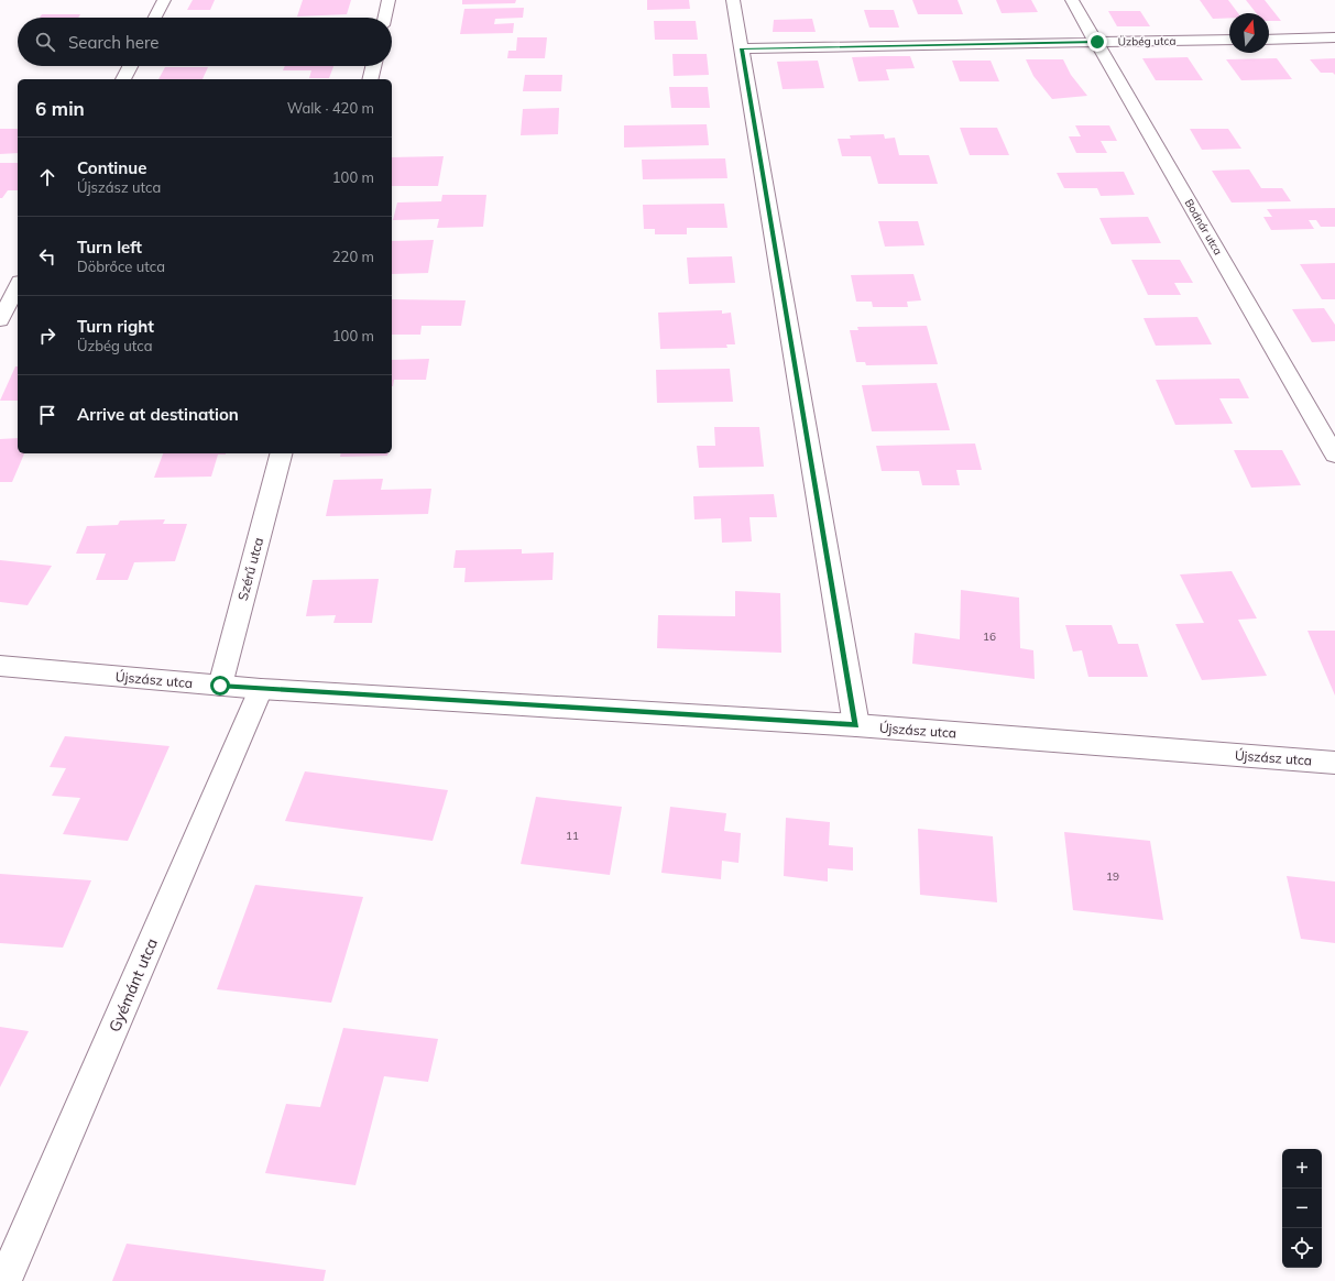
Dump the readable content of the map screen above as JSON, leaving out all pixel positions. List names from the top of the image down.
{
  "streets": {
    "street": [
      "Üzbég utca",
      "Bodnár utca",
      "Szérű utca",
      "Újszász utca",
      "Gyémánt utca"
    ]
  },
  "crossings": [
    ["Üzbég utca", "Bodnár utca"],
    ["Szérű utca", "Újszász utca"],
    ["Újszász utca", "Gyémánt utca"]
  ],
  "house_numbers": ["16", "11", "19"],
  "north": "top",
  "page": {
    "search": "Search here",
    "heading": ["6 min", "Walk · 420 m"],
    "list": [
      ["Continue", "Újszász utca", "100 m"],
      ["Turn left", "Döbrőce utca", "220 m"],
      ["Turn right", "Üzbég utca", "100 m"],
      "Arrive at destination"
    ],
    "map_buttons": ["+", "−"]
  }
}
